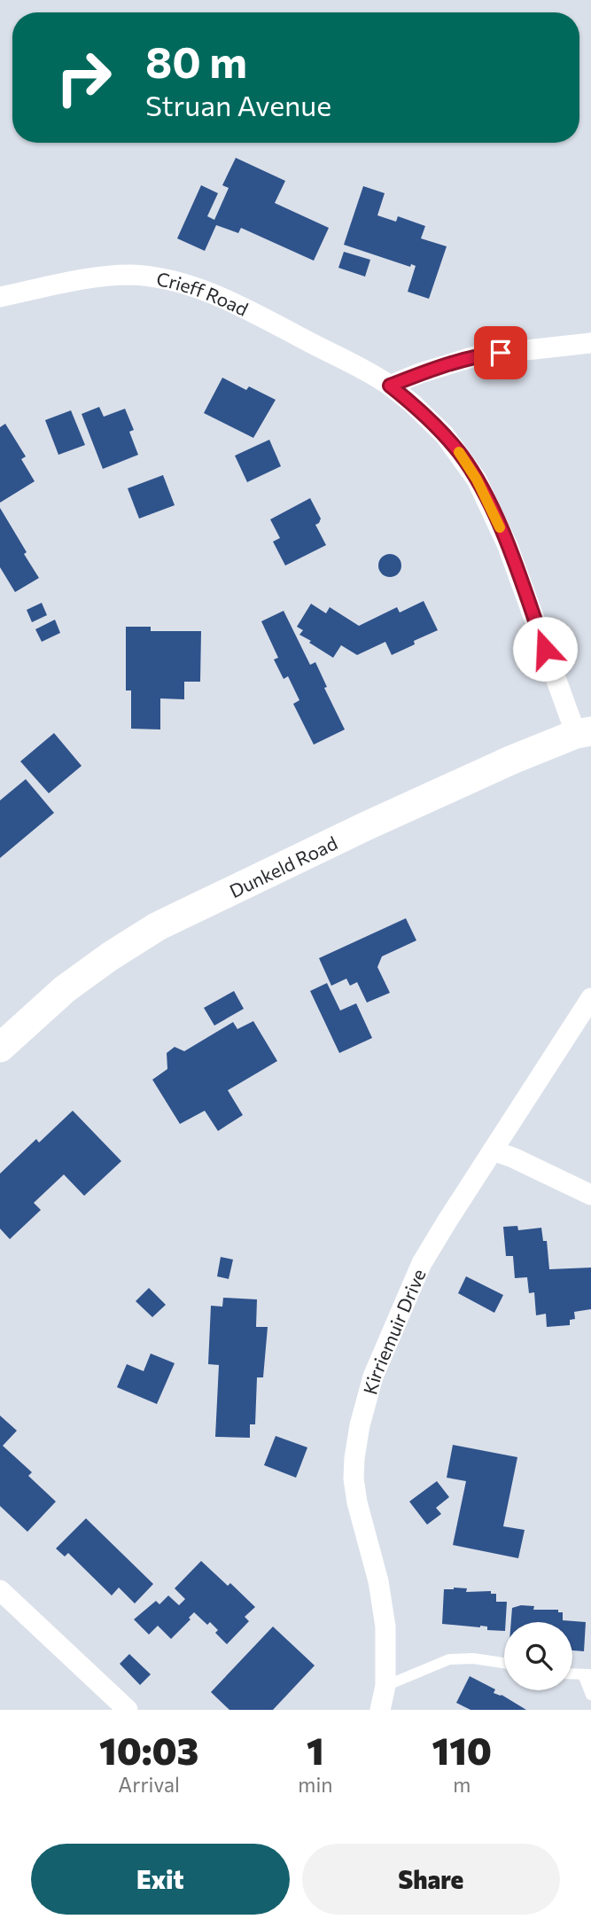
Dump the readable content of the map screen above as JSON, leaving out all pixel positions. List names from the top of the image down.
{
  "streets": {
    "main road": ["Dunkeld Road"],
    "street": ["Crieff Road", "Kirriemuir Drive"]
  },
  "crossings": [
    ["Crieff Road", "Dunkeld Road"]
  ],
  "page": {
    "turn": ["80 m", "Struan Avenue"],
    "eta": [
      "10:03",
      "Arrival",
      "1",
      "min",
      "110",
      "m"
    ],
    "buttons": ["Exit", "Share"]
  }
}
